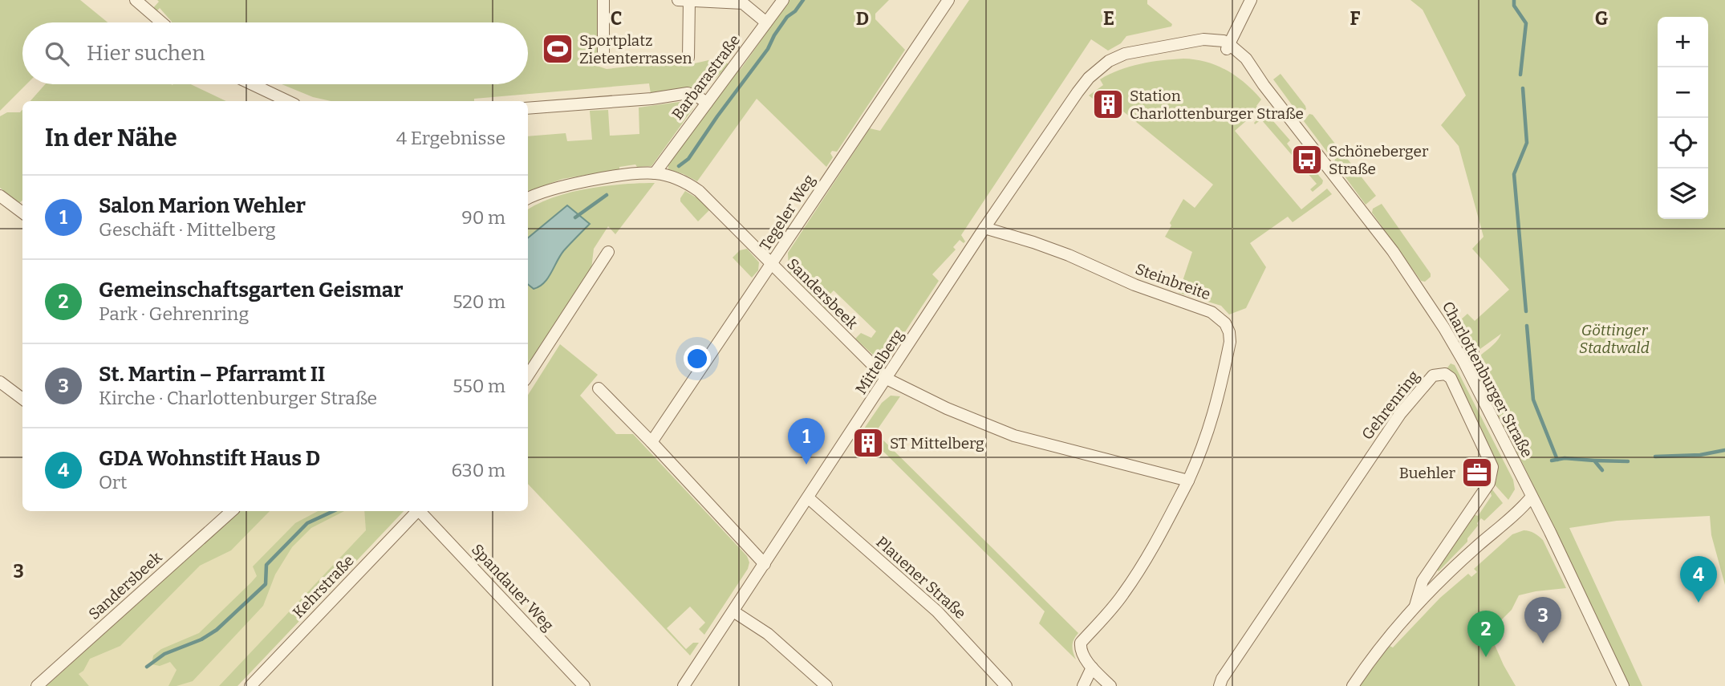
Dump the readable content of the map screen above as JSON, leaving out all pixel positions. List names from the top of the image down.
{
  "streets": {
    "street": [
      "Barbarastraße",
      "Tegeler Weg",
      "Steinbreite",
      "Sandersbeek",
      "Mittelberg",
      "Charlottenburger Straße",
      "Gehrenring",
      "Plauener Straße",
      "Kehrstraße",
      "Spandauer Weg"
    ]
  },
  "crossings": [
    ["Barbarastraße", "Sandersbeek"],
    ["Tegeler Weg", "Sandersbeek"],
    ["Steinbreite", "Mittelberg"],
    ["Sandersbeek", "Mittelberg"],
    ["Mittelberg", "Charlottenburger Straße"],
    ["Mittelberg", "Plauener Straße"],
    ["Charlottenburger Straße", "Gehrenring"]
  ],
  "parks": ["Göttinger Stadtwald"],
  "places": {
    "sports": ["Sportplatz Zietenterrassen"],
    "building": ["Station Charlottenburger Straße", "ST Mittelberg"],
    "bus stop": ["Schöneberger Straße"],
    "office": ["Buehler"]
  },
  "page": {
    "map_buttons": ["+", "−"],
    "search": "Hier suchen",
    "heading": ["In der Nähe", "4 Ergebnisse"],
    "list": [
      {
        "mark": "1",
        "name": "Salon Marion Wehler",
        "note": "Geschäft · Mittelberg",
        "value": "90 m"
      },
      {
        "mark": "2",
        "name": "Gemeinschaftsgarten Geismar",
        "note": "Park · Gehrenring",
        "value": "520 m"
      },
      {
        "mark": "3",
        "name": "St. Martin – Pfarramt II",
        "note": "Kirche · Charlottenburger Straße",
        "value": "550 m"
      },
      {
        "mark": "4",
        "name": "GDA Wohnstift Haus D",
        "note": "Ort",
        "value": "630 m"
      }
    ],
    "pins": [
      "1",
      "4",
      "3",
      "2"
    ]
  },
  "grid": {
    "columns": [
      "C",
      "D",
      "E",
      "F",
      "G"
    ],
    "rows": ["3"]
  }
}
